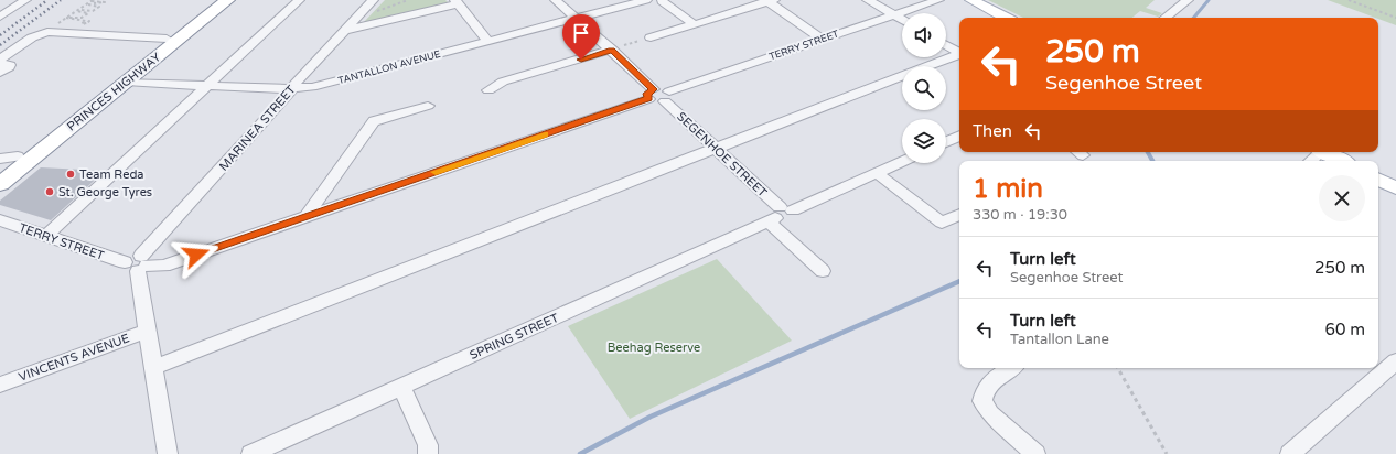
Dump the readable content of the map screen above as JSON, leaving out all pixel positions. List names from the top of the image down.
{
  "streets": {
    "highway": ["PRINCES HIGHWAY"],
    "street": [
      "TERRY STREET",
      "TANTALLON AVENUE",
      "MARINEA STREET",
      "SEGENHOE STREET",
      "SPRING STREET",
      "VINCENTS AVENUE"
    ]
  },
  "crossings": [
    ["TERRY STREET", "MARINEA STREET"],
    ["TERRY STREET", "SEGENHOE STREET"],
    ["TANTALLON AVENUE", "PRINCES HIGHWAY"],
    ["TANTALLON AVENUE", "MARINEA STREET"],
    ["SEGENHOE STREET", "SPRING STREET"]
  ],
  "parks": ["Beehag Reserve"],
  "places": ["Team Reda", "St. George Tyres"],
  "page": {
    "turn": ["250 m", "Segenhoe Street"],
    "then": "Then",
    "heading": ["1 min", "330 m · 19:30"],
    "list": [
      {
        "name": "Turn left",
        "note": "Segenhoe Street",
        "value": "250 m"
      },
      {
        "name": "Turn left",
        "note": "Tantallon Lane",
        "value": "60 m"
      }
    ]
  }
}
